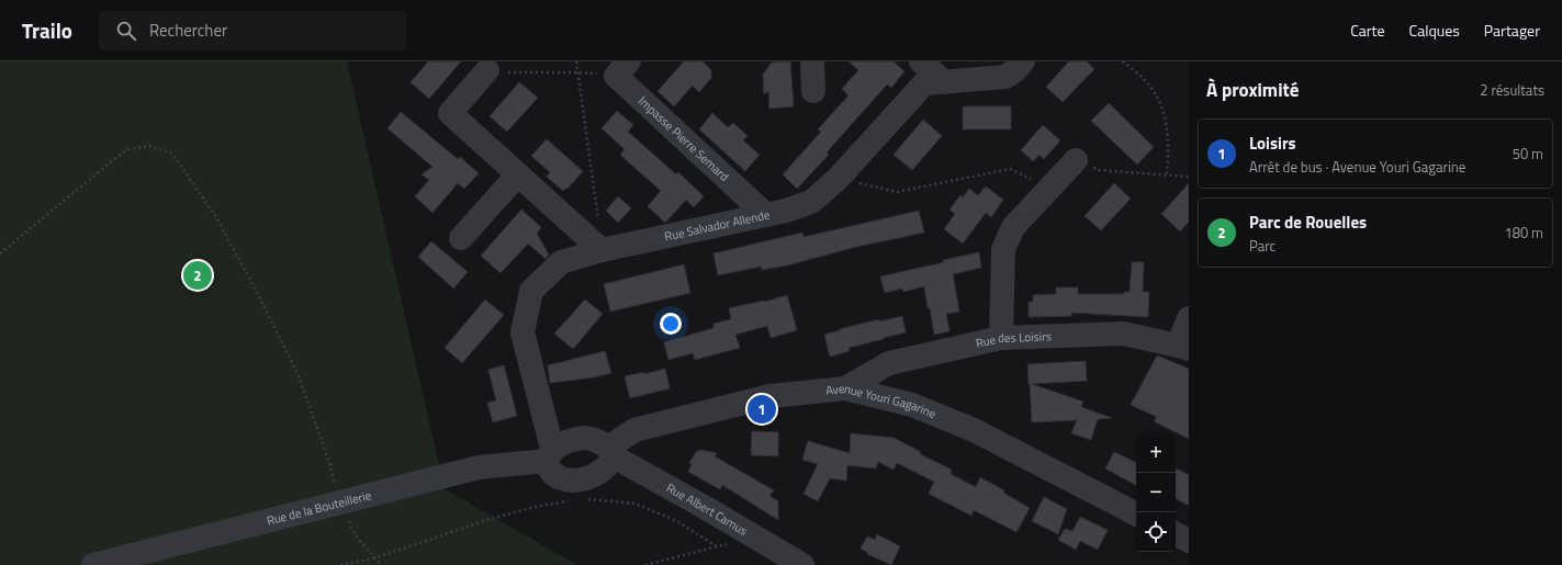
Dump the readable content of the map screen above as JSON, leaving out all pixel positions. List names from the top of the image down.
{
  "streets": {
    "street": [
      "Impasse Pierre Semard",
      "Rue Salvador Allende",
      "Rue des Loisirs",
      "Avenue Youri Gagarine",
      "Rue de la Bouteillerie",
      "Rue Albert Camus"
    ]
  },
  "crossings": [
    ["Impasse Pierre Semard", "Rue Salvador Allende"],
    ["Rue Salvador Allende", "Avenue Youri Gagarine"],
    ["Rue Salvador Allende", "Rue de la Bouteillerie"],
    ["Rue Salvador Allende", "Rue Albert Camus"],
    ["Rue des Loisirs", "Avenue Youri Gagarine"],
    ["Avenue Youri Gagarine", "Rue de la Bouteillerie"],
    ["Avenue Youri Gagarine", "Rue Albert Camus"],
    ["Rue de la Bouteillerie", "Rue Albert Camus"]
  ],
  "page": {
    "header": "Trailo",
    "search": "Rechercher",
    "nav": ["Carte", "Calques", "Partager"],
    "heading": ["À proximité", "2 résultats"],
    "list": [
      {
        "mark": "1",
        "name": "Loisirs",
        "note": "Arrêt de bus · Avenue Youri Gagarine",
        "value": "50 m"
      },
      {
        "mark": "2",
        "name": "Parc de Rouelles",
        "note": "Parc",
        "value": "180 m"
      }
    ],
    "pins": ["2", "1"],
    "map_buttons": ["+", "−"]
  }
}
